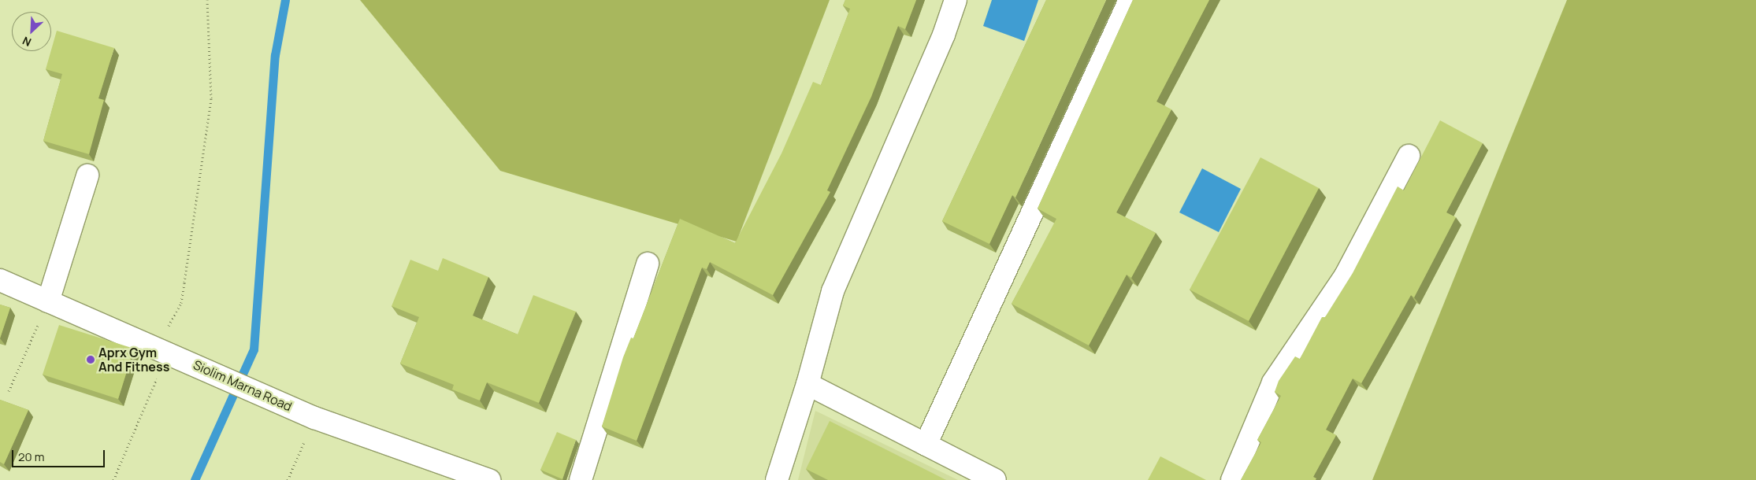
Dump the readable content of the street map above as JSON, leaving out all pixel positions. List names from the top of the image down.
{
  "streets": {
    "main road": ["Siolim Marna Road"]
  },
  "places": ["Aprx Gym And Fitness"],
  "scale_bar": "20 m",
  "north": "bottom left"
}
